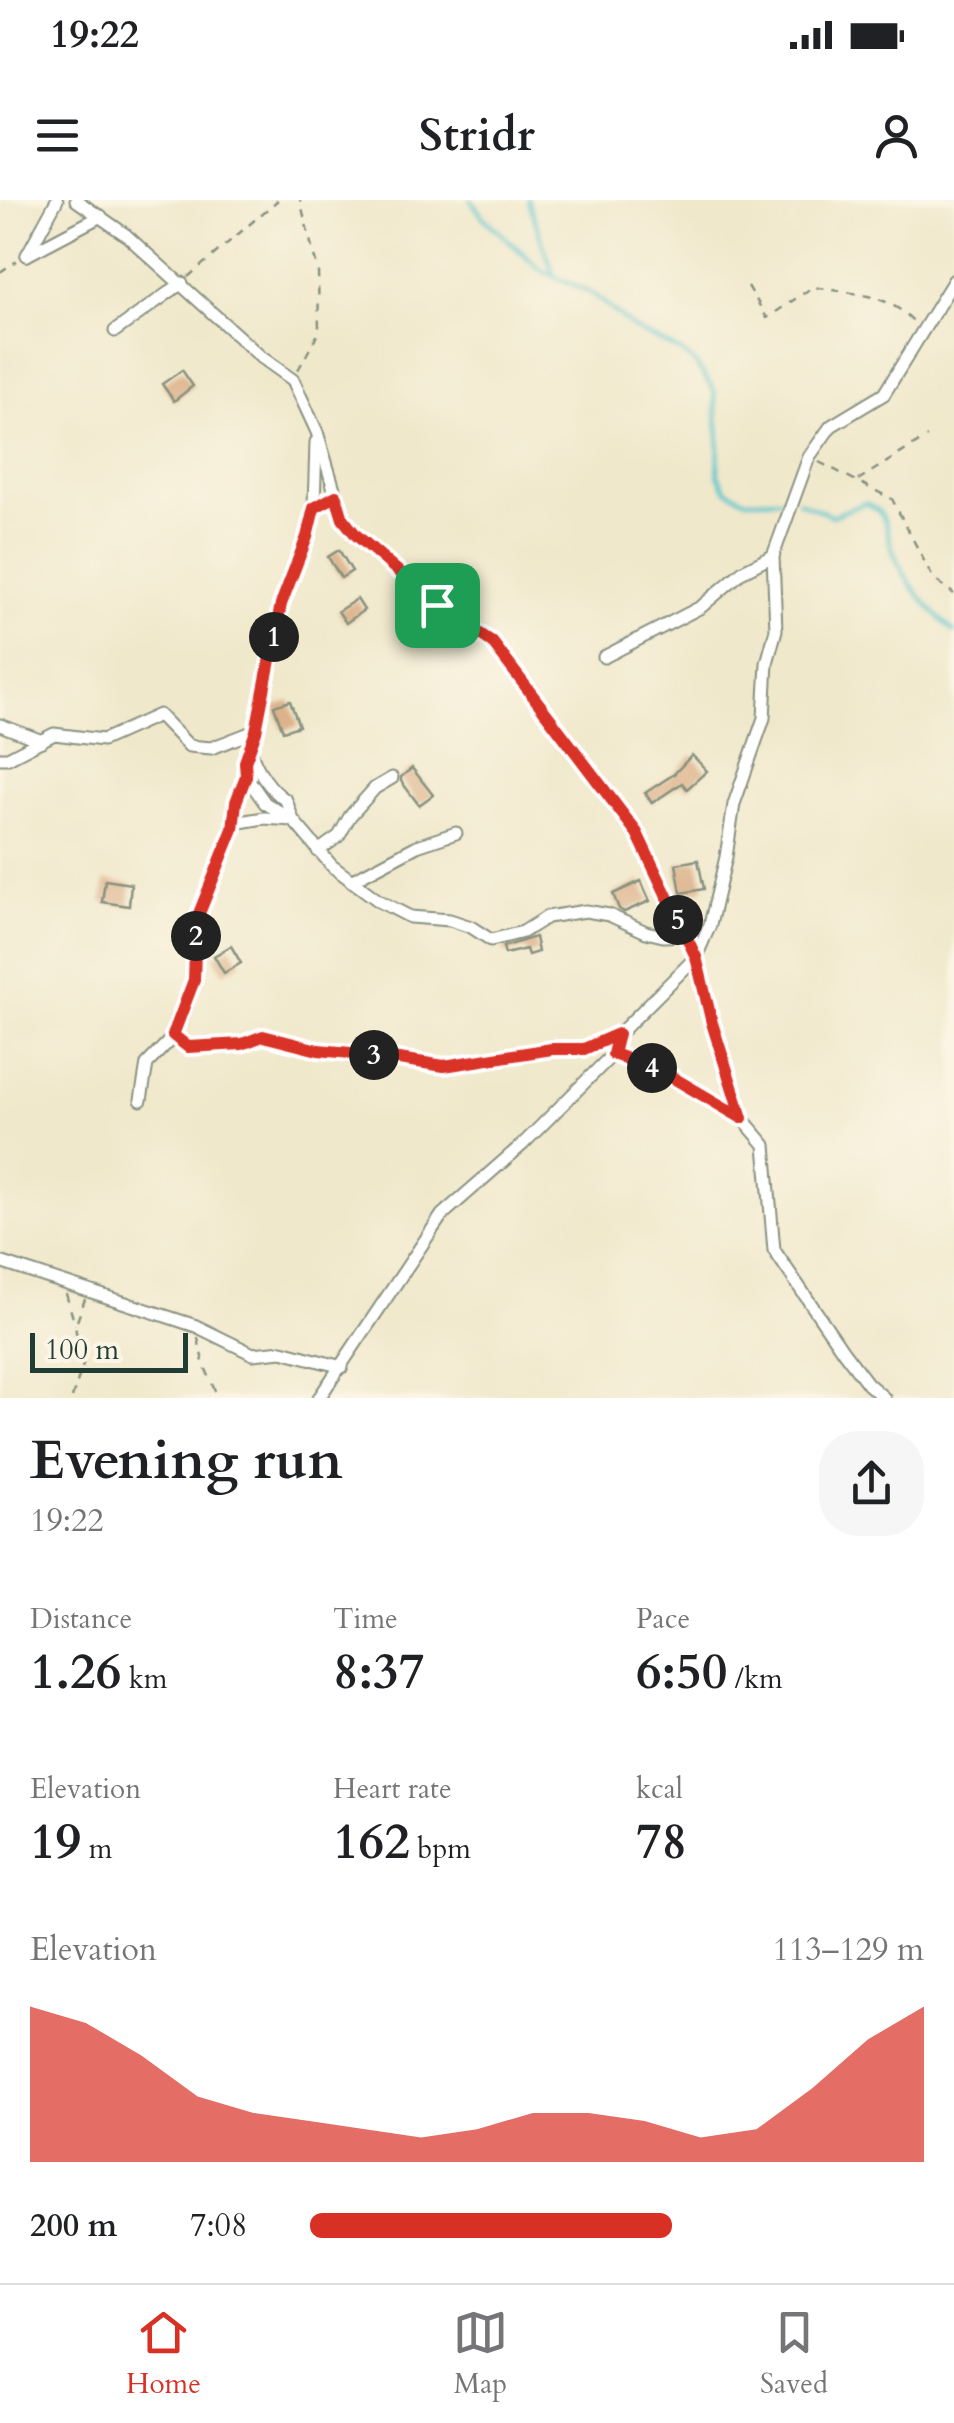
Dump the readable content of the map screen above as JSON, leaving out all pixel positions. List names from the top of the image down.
{
  "scale_bar": "100 m",
  "page": {
    "status": "19:22",
    "header": "Stridr",
    "pins": [
      "1",
      "5",
      "2",
      "3",
      "4"
    ],
    "scale": "100 m",
    "heading": ["Evening run", "19:22"],
    "stats": [
      ["Distance", "1.26 km"],
      ["Time", "8:37"],
      ["Pace", "6:50 /km"],
      ["Elevation", "19 m"],
      ["Heart rate", "162 bpm"],
      ["kcal", "78"]
    ],
    "chart": ["Elevation", "113–129 m"],
    "list": [
      {
        "name": "200 m",
        "note": "7:08"
      }
    ],
    "tabs": ["Home", "Map", "Saved"]
  }
}
